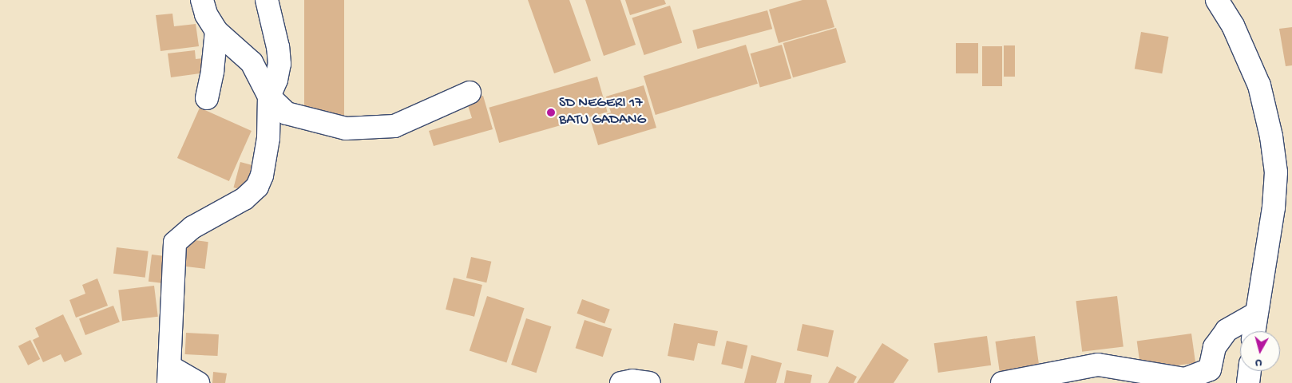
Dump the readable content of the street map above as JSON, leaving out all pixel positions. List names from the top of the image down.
{
  "places": ["SD NEGERI 17 BATU GADANG"],
  "north": "bottom"
}
